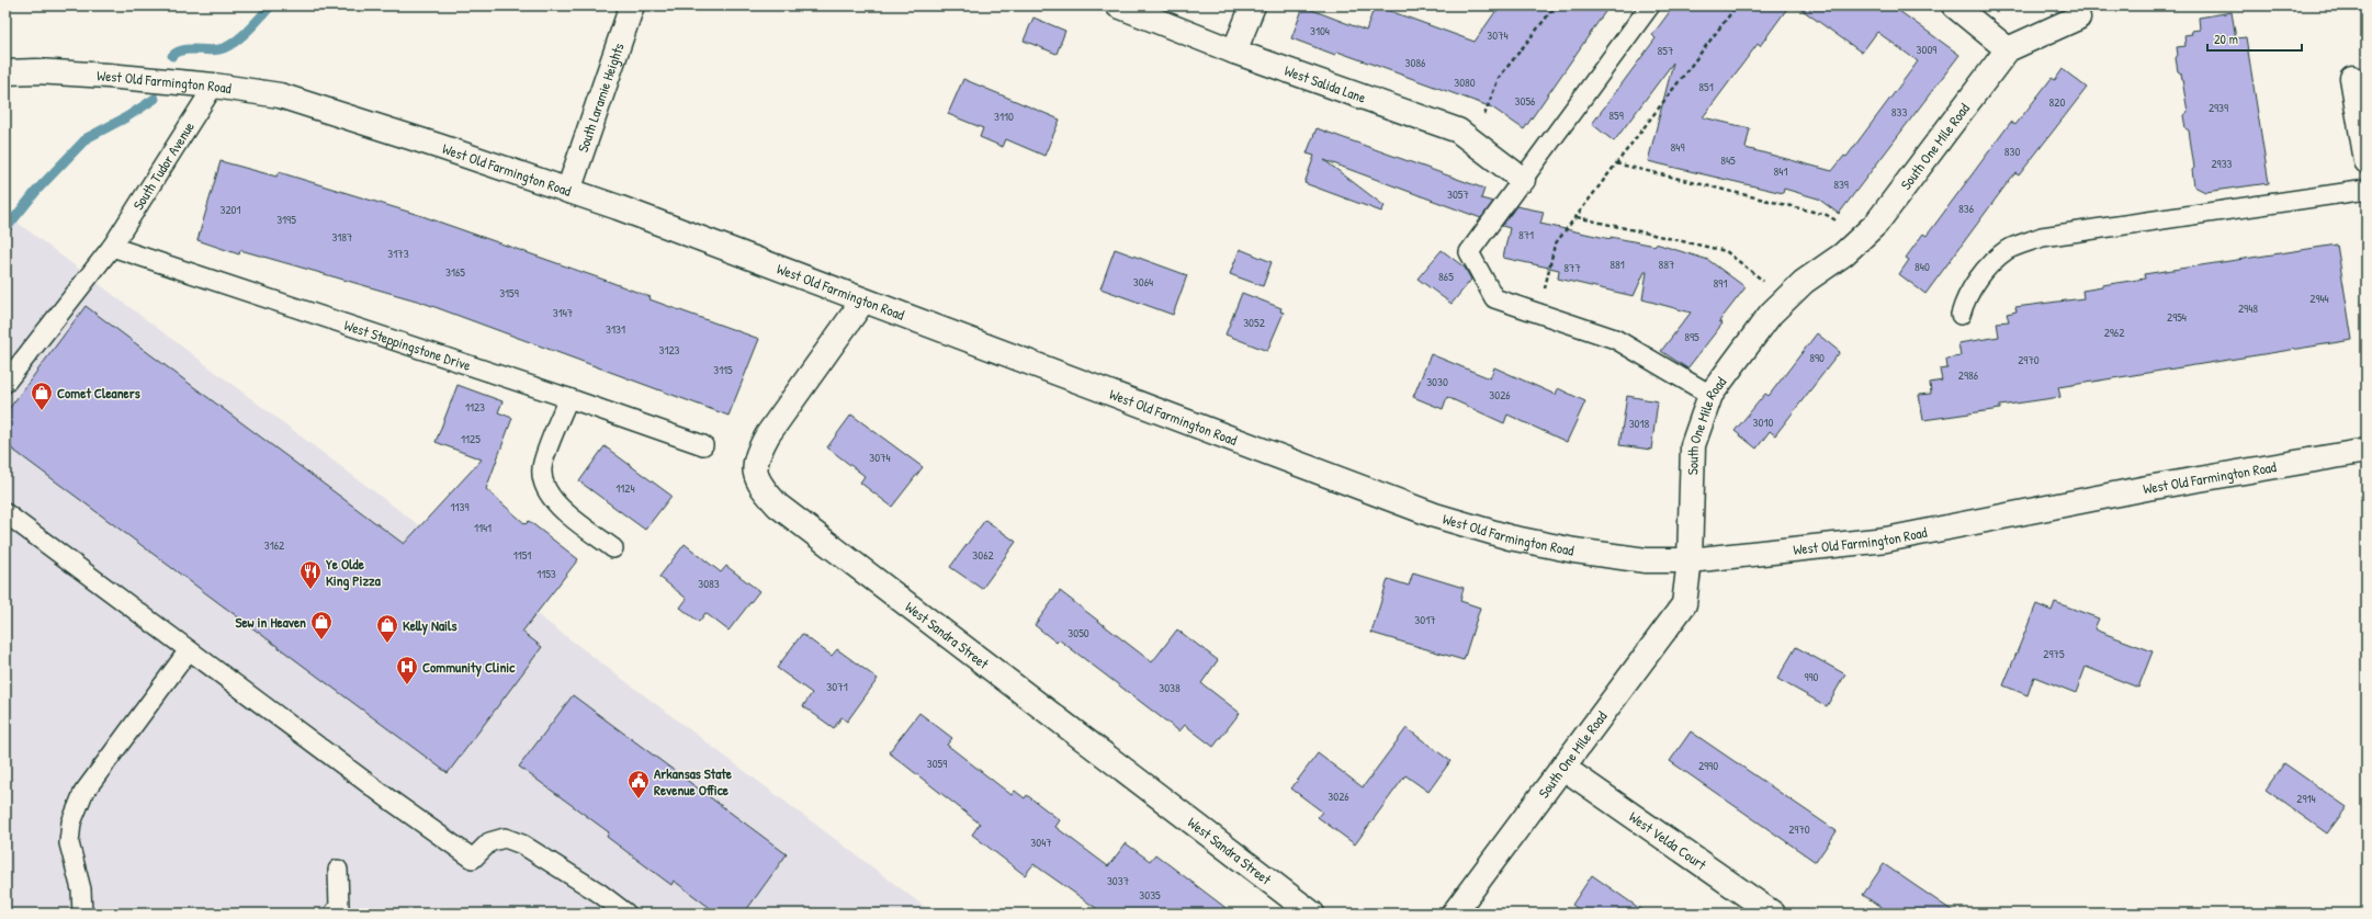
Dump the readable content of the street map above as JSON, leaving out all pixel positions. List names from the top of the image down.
{
  "streets": {
    "street": [
      "West Old Farmington Road",
      "West Salida Lane",
      "South Laramie Heights",
      "South One Mile Road",
      "West Sandra Street",
      "West Velda Court"
    ],
    "lane": ["South Tudor Avenue", "West Steppingstone Drive"]
  },
  "crossings": [
    ["West Old Farmington Road", "South Laramie Heights"],
    ["West Old Farmington Road", "South One Mile Road"],
    ["West Old Farmington Road", "South Tudor Avenue"],
    ["West Old Farmington Road", "West Sandra Street"],
    ["South One Mile Road", "West Velda Court"],
    ["South Tudor Avenue", "West Steppingstone Drive"]
  ],
  "places": {
    "shop": ["Comet Cleaners", "Sew in Heaven", "Kelly Nails"],
    "restaurant": ["Ye Olde King Pizza"],
    "hospital": ["Community Clinic"],
    "public building": ["Arkansas State Revenue Office"]
  },
  "house_numbers": [
    "3104",
    "3074",
    "3009",
    "857",
    "3086",
    "3080",
    "851",
    "3056",
    "820",
    "2939",
    "833",
    "859",
    "3110",
    "849",
    "830",
    "845",
    "2933",
    "841",
    "839",
    "3057",
    "836",
    "3201",
    "3195",
    "871",
    "3187",
    "3173",
    "881",
    "887",
    "840",
    "877",
    "3165",
    "865",
    "3064",
    "891",
    "3159",
    "2944",
    "2948",
    "3147",
    "2954",
    "3052",
    "3131",
    "2962",
    "895",
    "3123",
    "890",
    "2970",
    "3115",
    "2986",
    "3030",
    "3026",
    "1123",
    "3010",
    "3018",
    "1125",
    "3074",
    "1124",
    "1139",
    "1141",
    "3162",
    "1151",
    "3062",
    "1153",
    "3083",
    "3017",
    "3050",
    "2975",
    "990",
    "3071",
    "3038",
    "3059",
    "2990",
    "3026",
    "2914",
    "2970",
    "3047",
    "3037",
    "3035"
  ],
  "scale_bar": "20 m"
}
